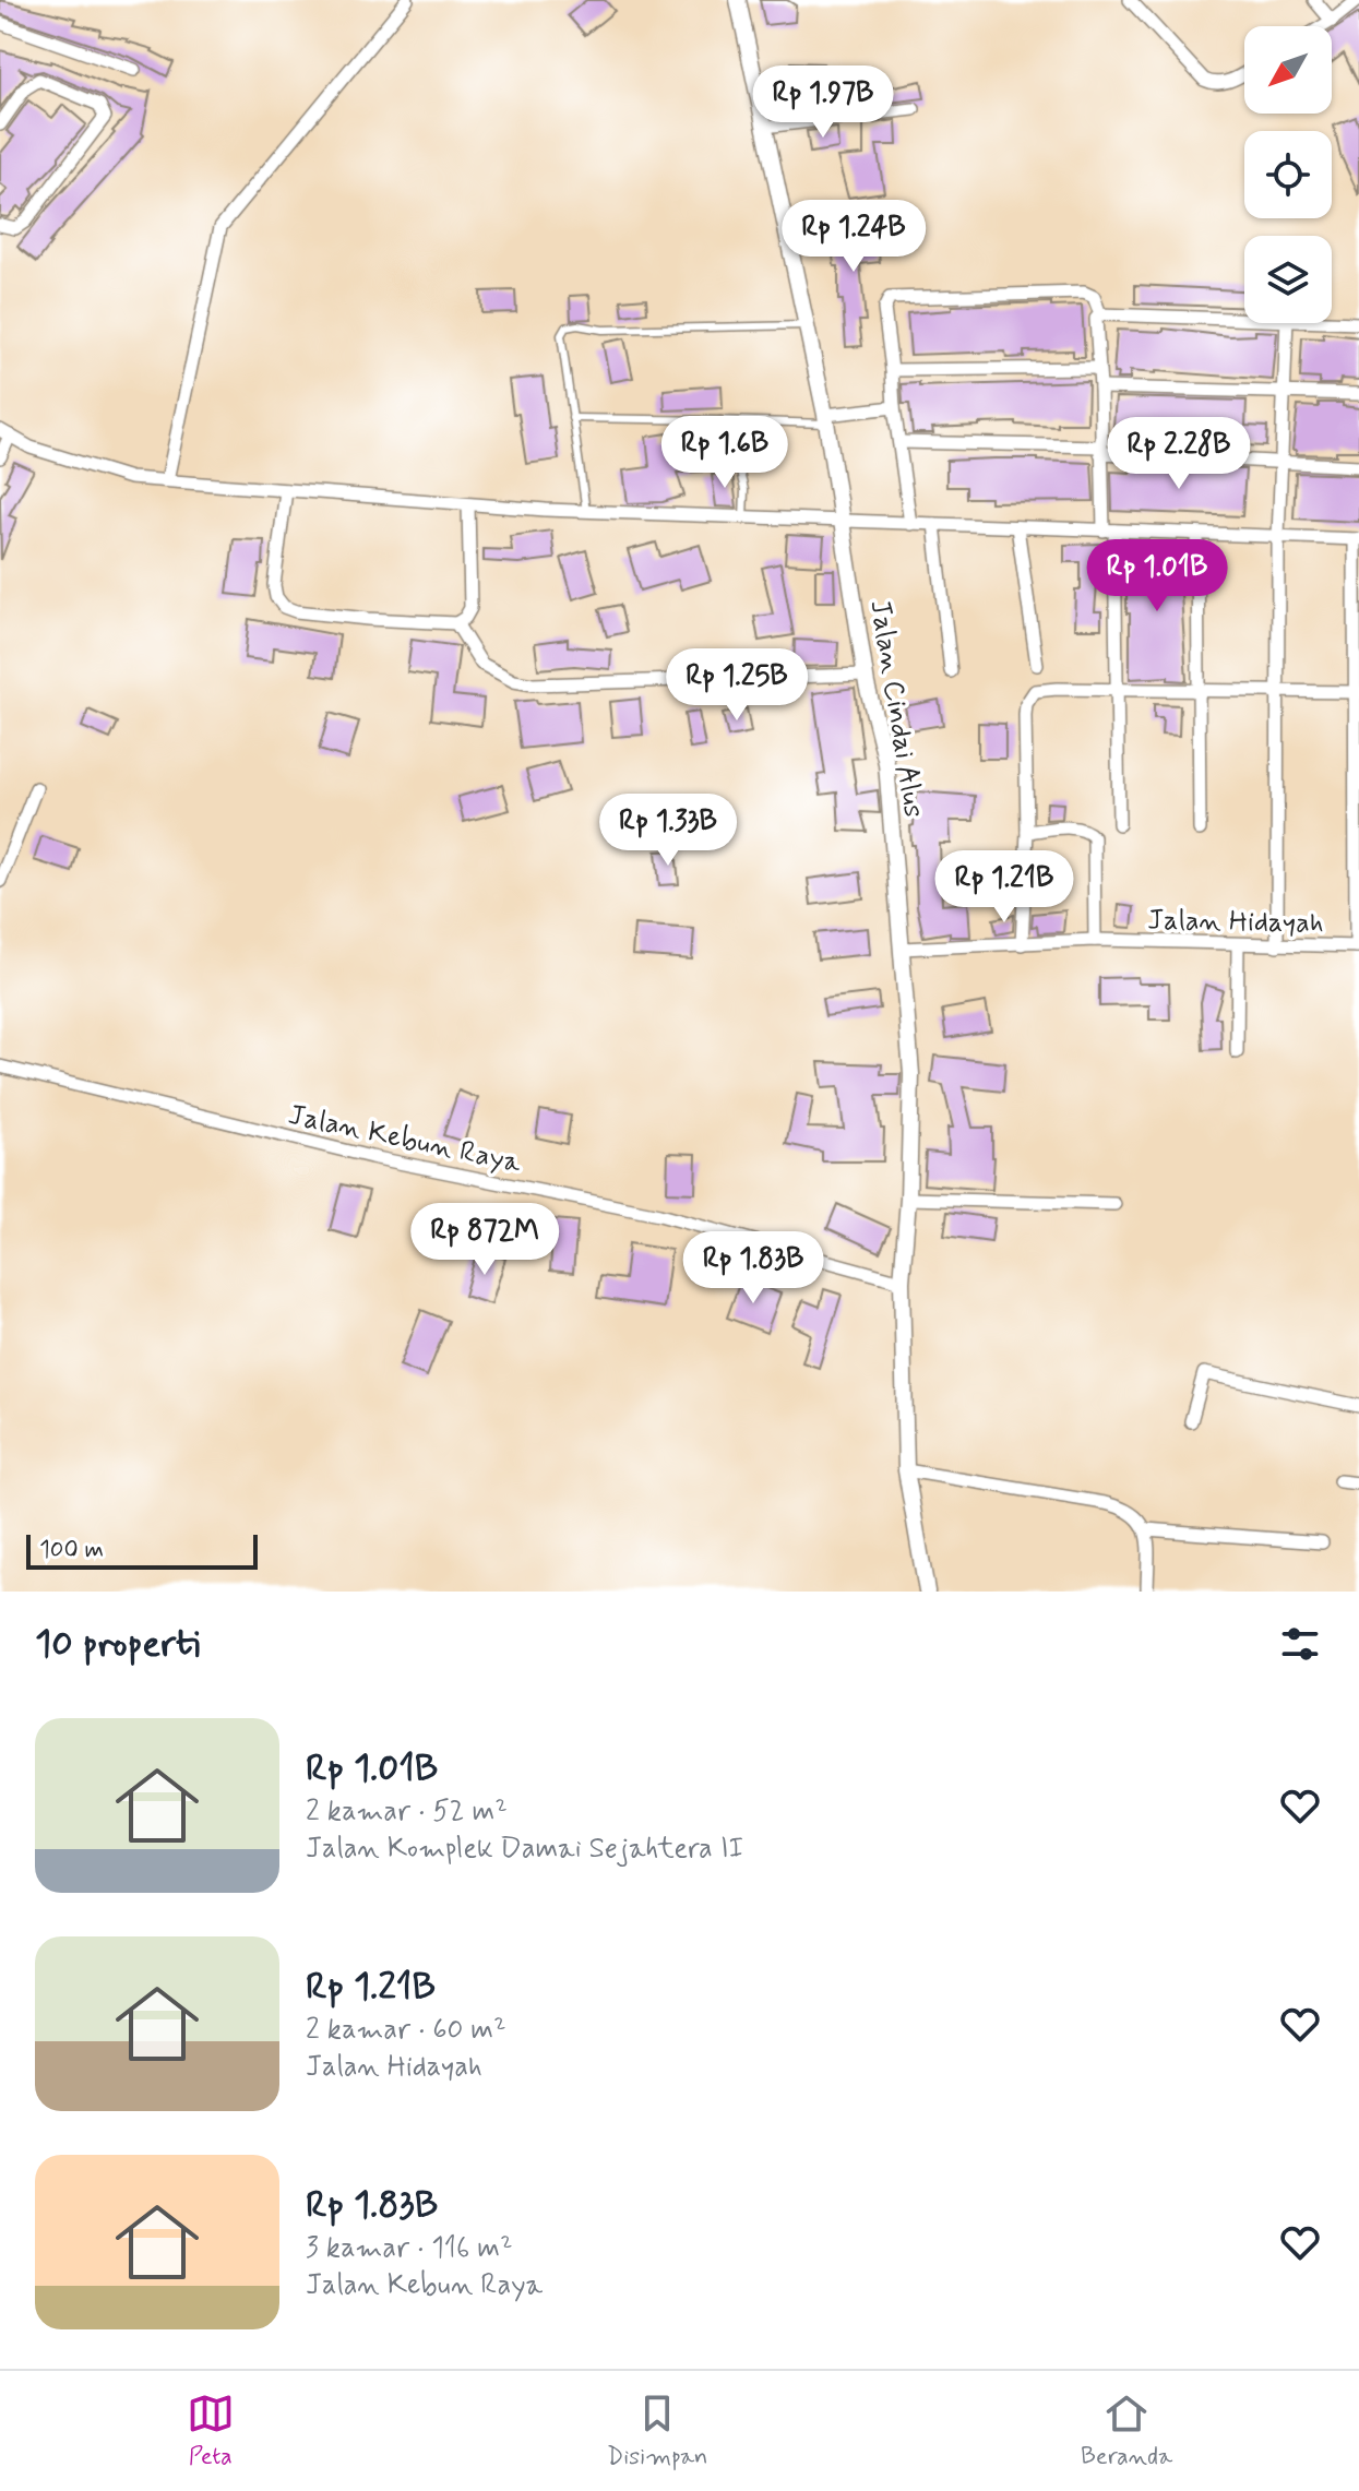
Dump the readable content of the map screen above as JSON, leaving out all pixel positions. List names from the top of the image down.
{
  "streets": {
    "street": ["Jalan Cindai Alus", "Jalan Hidayah", "Jalan Kebun Raya"]
  },
  "crossings": [
    ["Jalan Cindai Alus", "Jalan Hidayah"],
    ["Jalan Cindai Alus", "Jalan Kebun Raya"]
  ],
  "scale_bar": "100 m",
  "north": "bottom left",
  "page": {
    "price": [
      "Rp 1.97B",
      "Rp 1.24B",
      "Rp 1.6B",
      "Rp 2.28B",
      "Rp 1.01B",
      "Rp 1.25B",
      "Rp 1.33B",
      "Rp 1.21B",
      "Rp 872M",
      "Rp 1.83B"
    ],
    "scale": "100 m",
    "heading": "10 properti",
    "list": [
      {
        "name": "Rp 1.01B",
        "note": "2 kamar · 52 m² · Jalan Komplek Damai Sejahtera II"
      },
      {
        "name": "Rp 1.21B",
        "note": "2 kamar · 60 m² · Jalan Hidayah"
      },
      {
        "name": "Rp 1.83B",
        "note": "3 kamar · 116 m² · Jalan Kebun Raya"
      }
    ],
    "tabs": ["Peta", "Disimpan", "Beranda"]
  }
}
